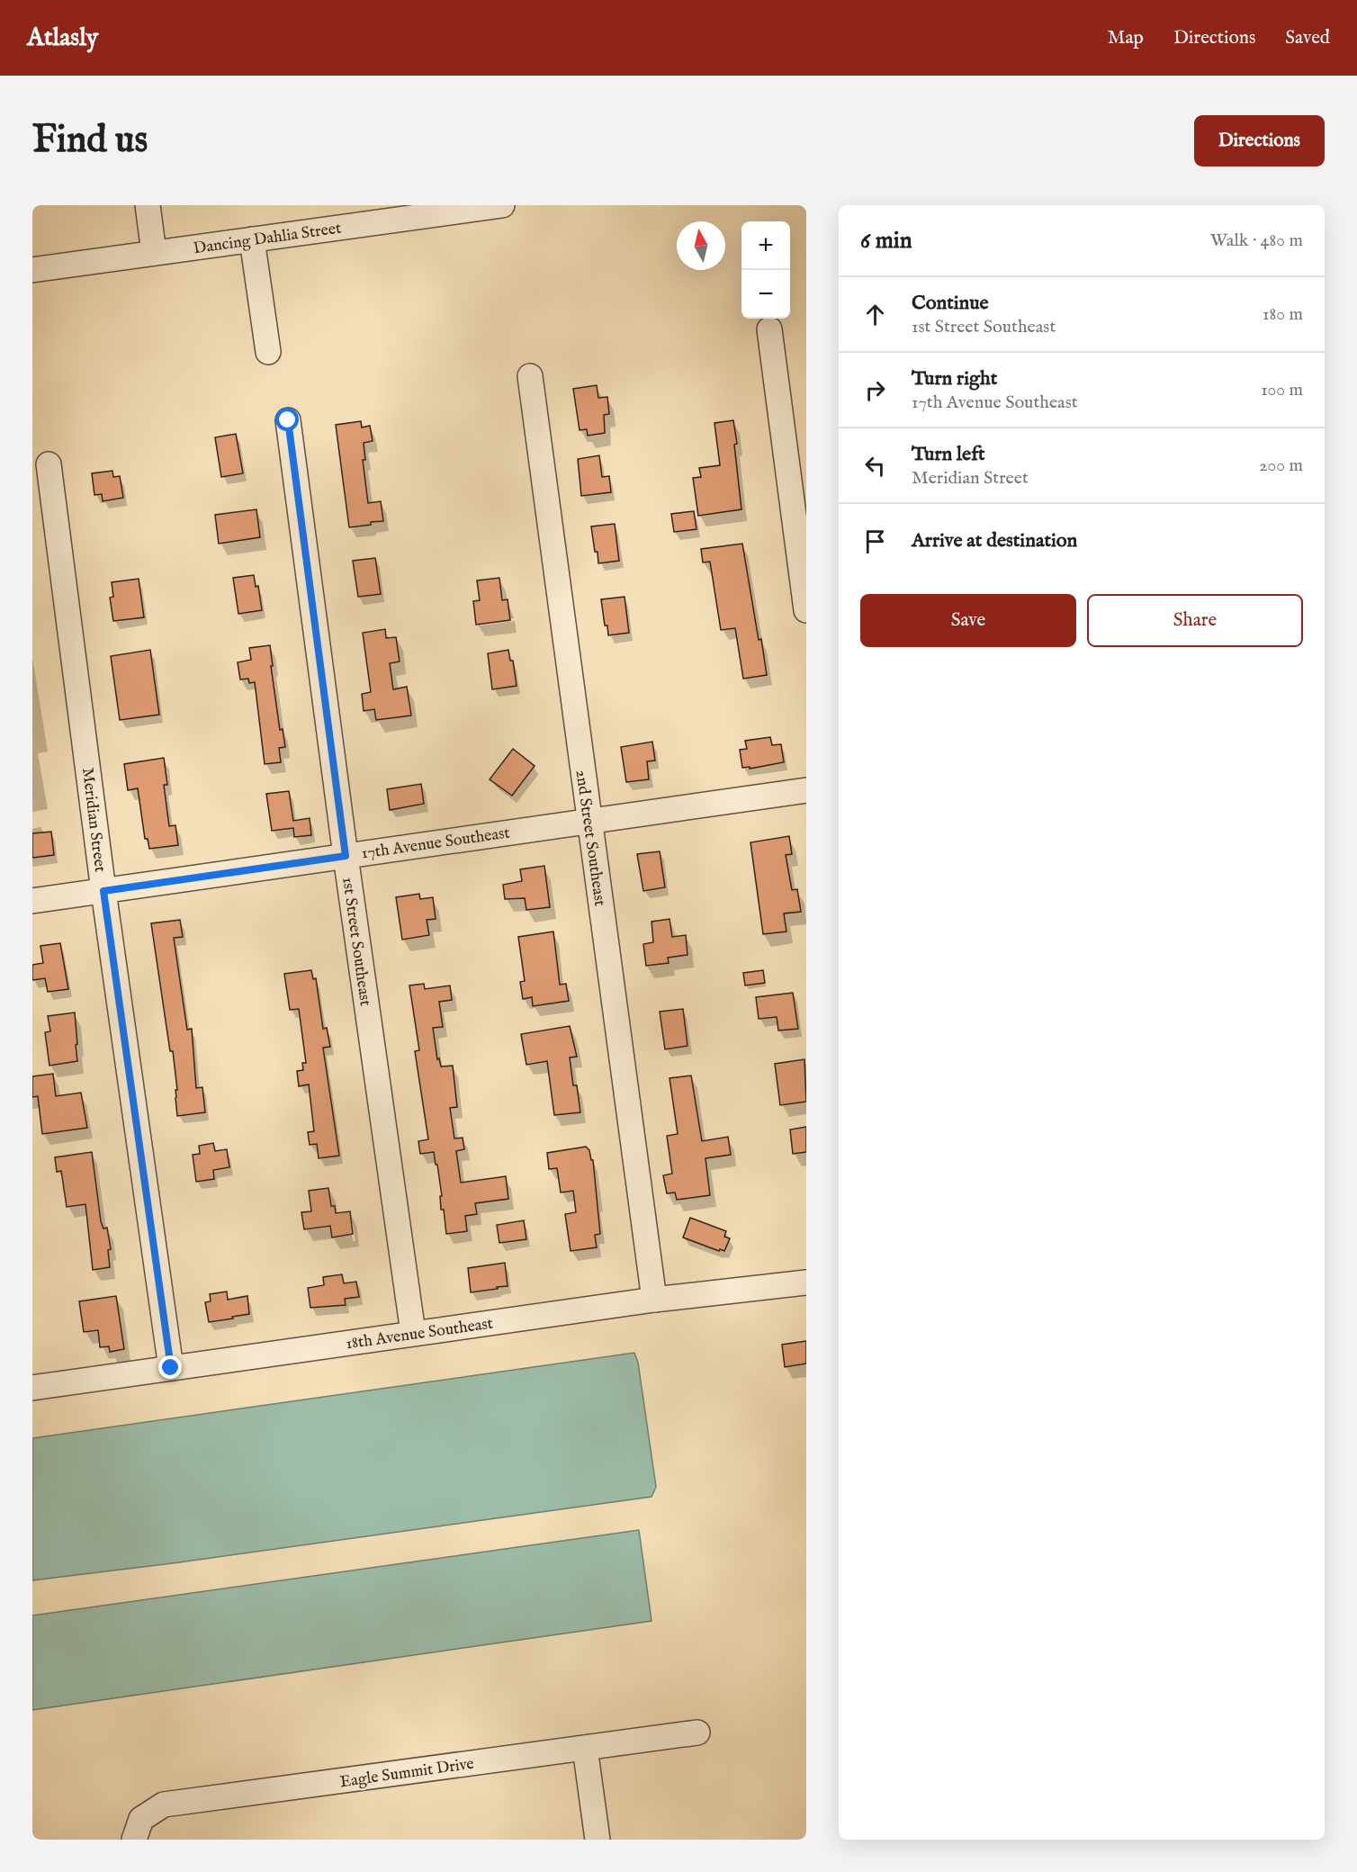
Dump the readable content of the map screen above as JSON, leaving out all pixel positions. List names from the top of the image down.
{
  "streets": {
    "street": [
      "Dancing Dahlia Street",
      "Meridian Street",
      "2nd Street Southeast",
      "17th Avenue Southeast",
      "1st Street Southeast",
      "18th Avenue Southeast",
      "Eagle Summit Drive"
    ]
  },
  "crossings": [
    ["Meridian Street", "17th Avenue Southeast"],
    ["Meridian Street", "18th Avenue Southeast"],
    ["2nd Street Southeast", "17th Avenue Southeast"],
    ["2nd Street Southeast", "18th Avenue Southeast"],
    ["17th Avenue Southeast", "1st Street Southeast"],
    ["1st Street Southeast", "18th Avenue Southeast"]
  ],
  "north": "top",
  "page": {
    "header": "Atlasly",
    "nav": ["Map", "Directions", "Saved"],
    "buttons": [
      "Directions",
      ["Save", "Share"]
    ],
    "title": "Find us",
    "heading": ["6 min", "Walk · 480 m"],
    "map_buttons": ["+", "−"],
    "list": [
      ["Continue", "1st Street Southeast", "180 m"],
      ["Turn right", "17th Avenue Southeast", "100 m"],
      ["Turn left", "Meridian Street", "200 m"],
      "Arrive at destination"
    ]
  }
}
